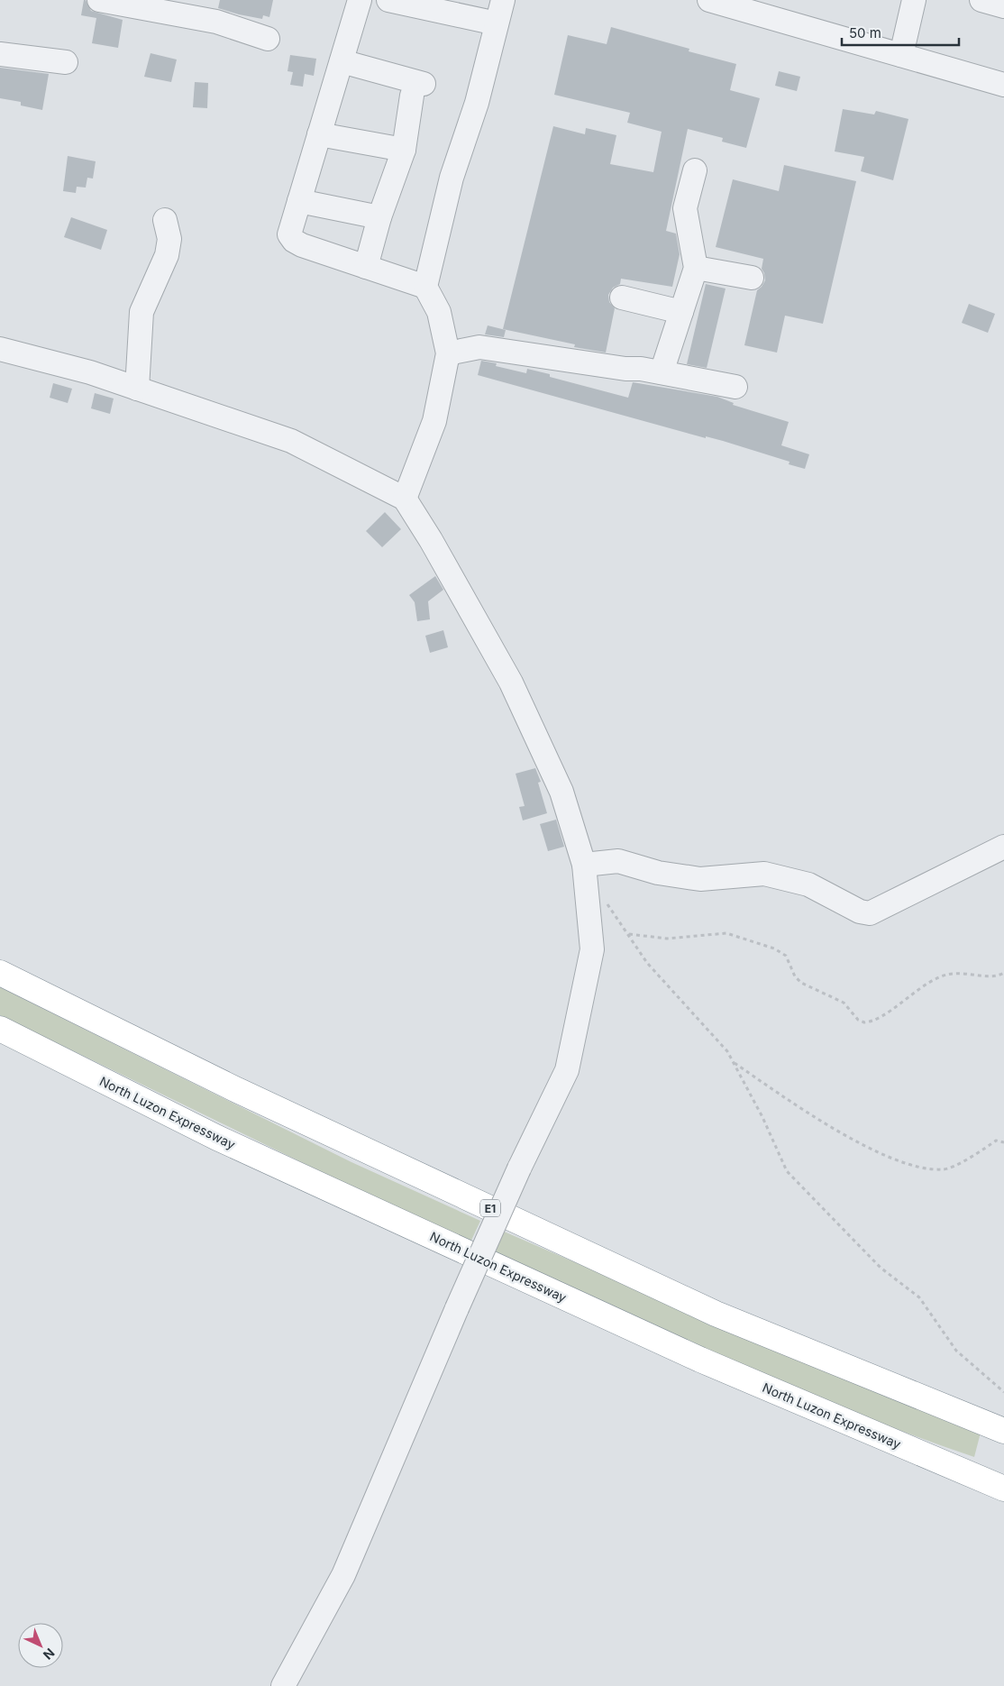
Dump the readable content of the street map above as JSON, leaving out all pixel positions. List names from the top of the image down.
{
  "streets": {
    "highway": ["North Luzon Expressway", "E1"]
  },
  "scale_bar": "50 m",
  "north": "bottom right"
}
